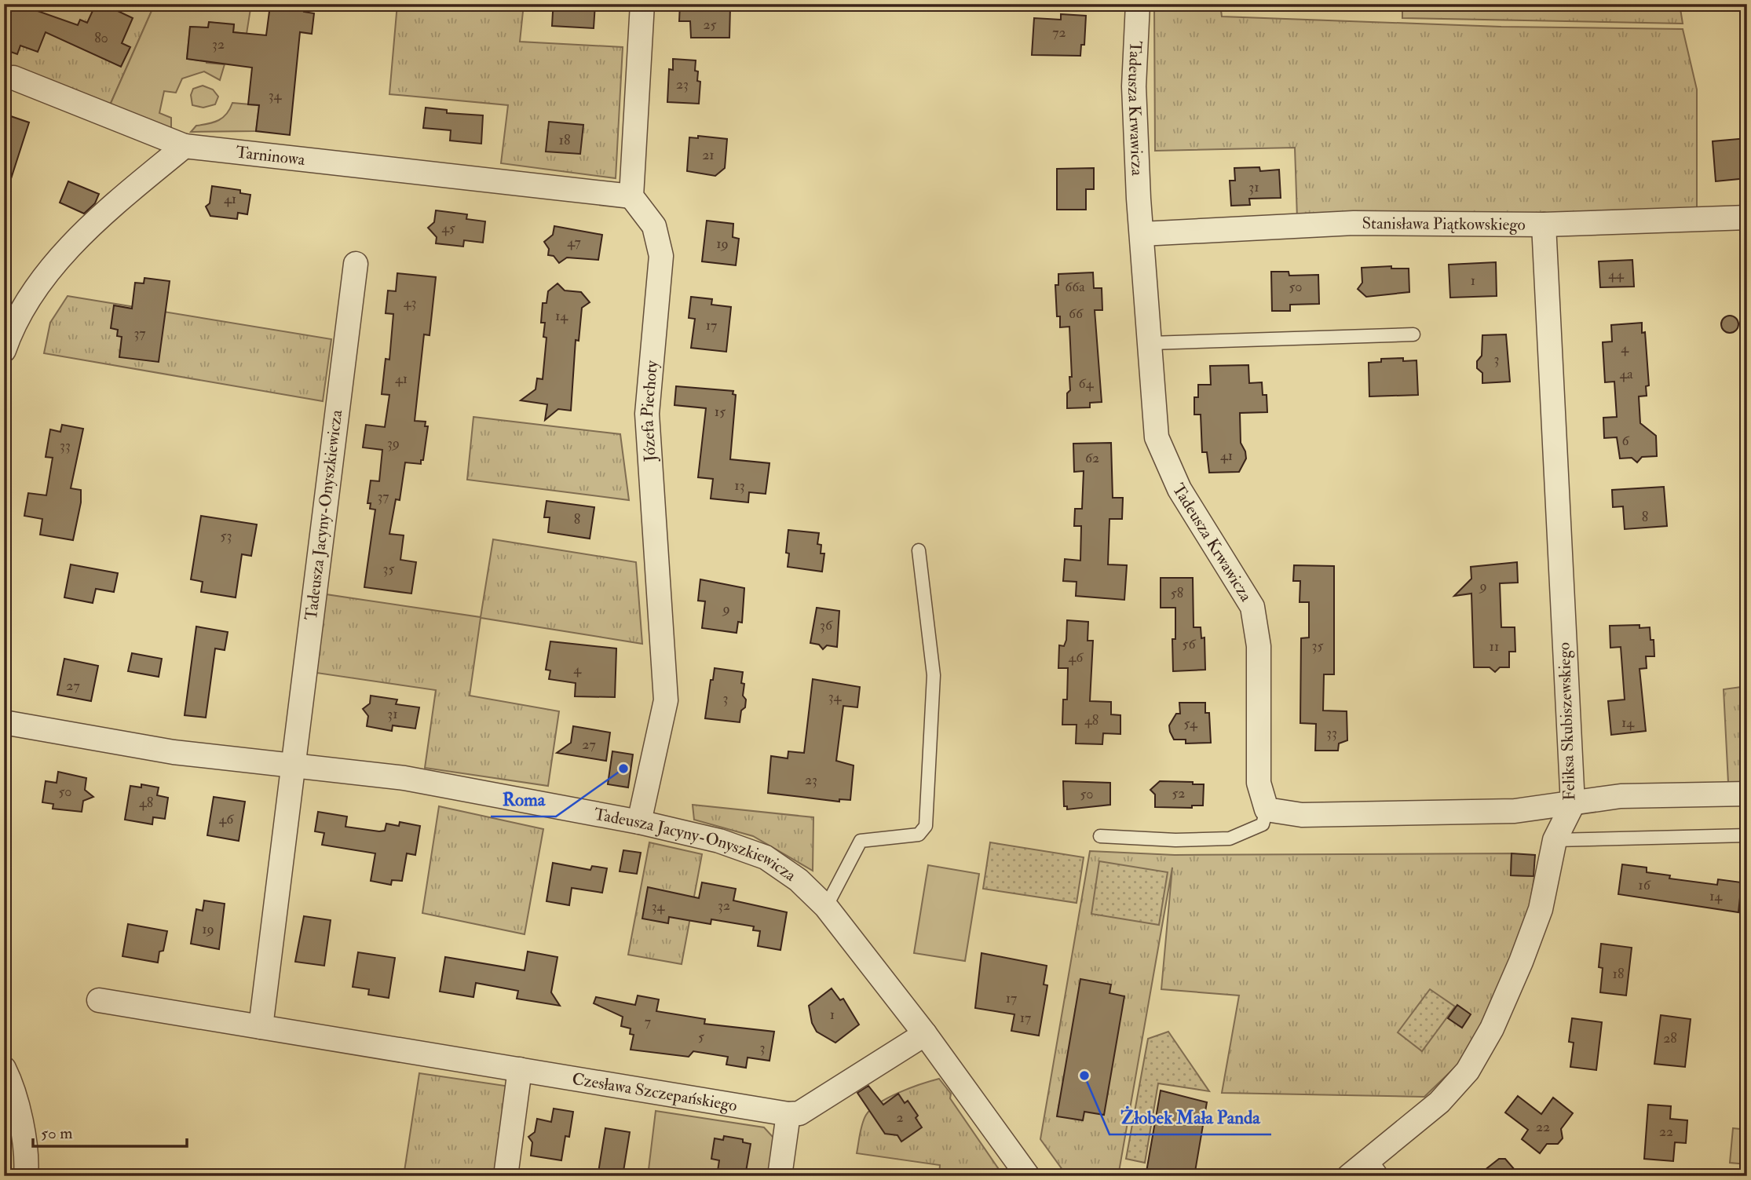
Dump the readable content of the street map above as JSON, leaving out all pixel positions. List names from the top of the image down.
{
  "streets": {
    "street": [
      "Tadeusza Krwawicza",
      "Tarninowa",
      "Stanisława Piątkowskiego",
      "Józefa Piechoty",
      "Tadeusza Jacyny-Onyszkiewicza",
      "Feliksa Skubiszewskiego",
      "Czesława Szczepańskiego"
    ]
  },
  "crossings": [
    ["Tadeusza Krwawicza", "Stanisława Piątkowskiego"],
    ["Tarninowa", "Józefa Piechoty"],
    ["Stanisława Piątkowskiego", "Feliksa Skubiszewskiego"],
    ["Józefa Piechoty", "Tadeusza Jacyny-Onyszkiewicza"]
  ],
  "places": ["Roma", "Żłobek Mała Panda"],
  "house_numbers": [
    "25",
    "72",
    "80",
    "32",
    "23",
    "34",
    "18",
    "21",
    "31",
    "41",
    "45",
    "47",
    "19",
    "44",
    "1",
    "66a",
    "50",
    "43",
    "66",
    "14",
    "17",
    "37",
    "4",
    "3",
    "4a",
    "41",
    "64",
    "15",
    "6",
    "39",
    "33",
    "41",
    "62",
    "13",
    "37",
    "8",
    "8",
    "53",
    "35",
    "9",
    "58",
    "9",
    "36",
    "56",
    "35",
    "11",
    "46",
    "4",
    "27",
    "34",
    "3",
    "31",
    "48",
    "14",
    "54",
    "33",
    "27",
    "23",
    "50",
    "52",
    "50",
    "48",
    "46",
    "16",
    "14",
    "32",
    "34",
    "19",
    "18",
    "17",
    "1",
    "17",
    "7",
    "5",
    "28",
    "3",
    "2",
    "22",
    "22"
  ],
  "scale_bar": "50 m"
}
